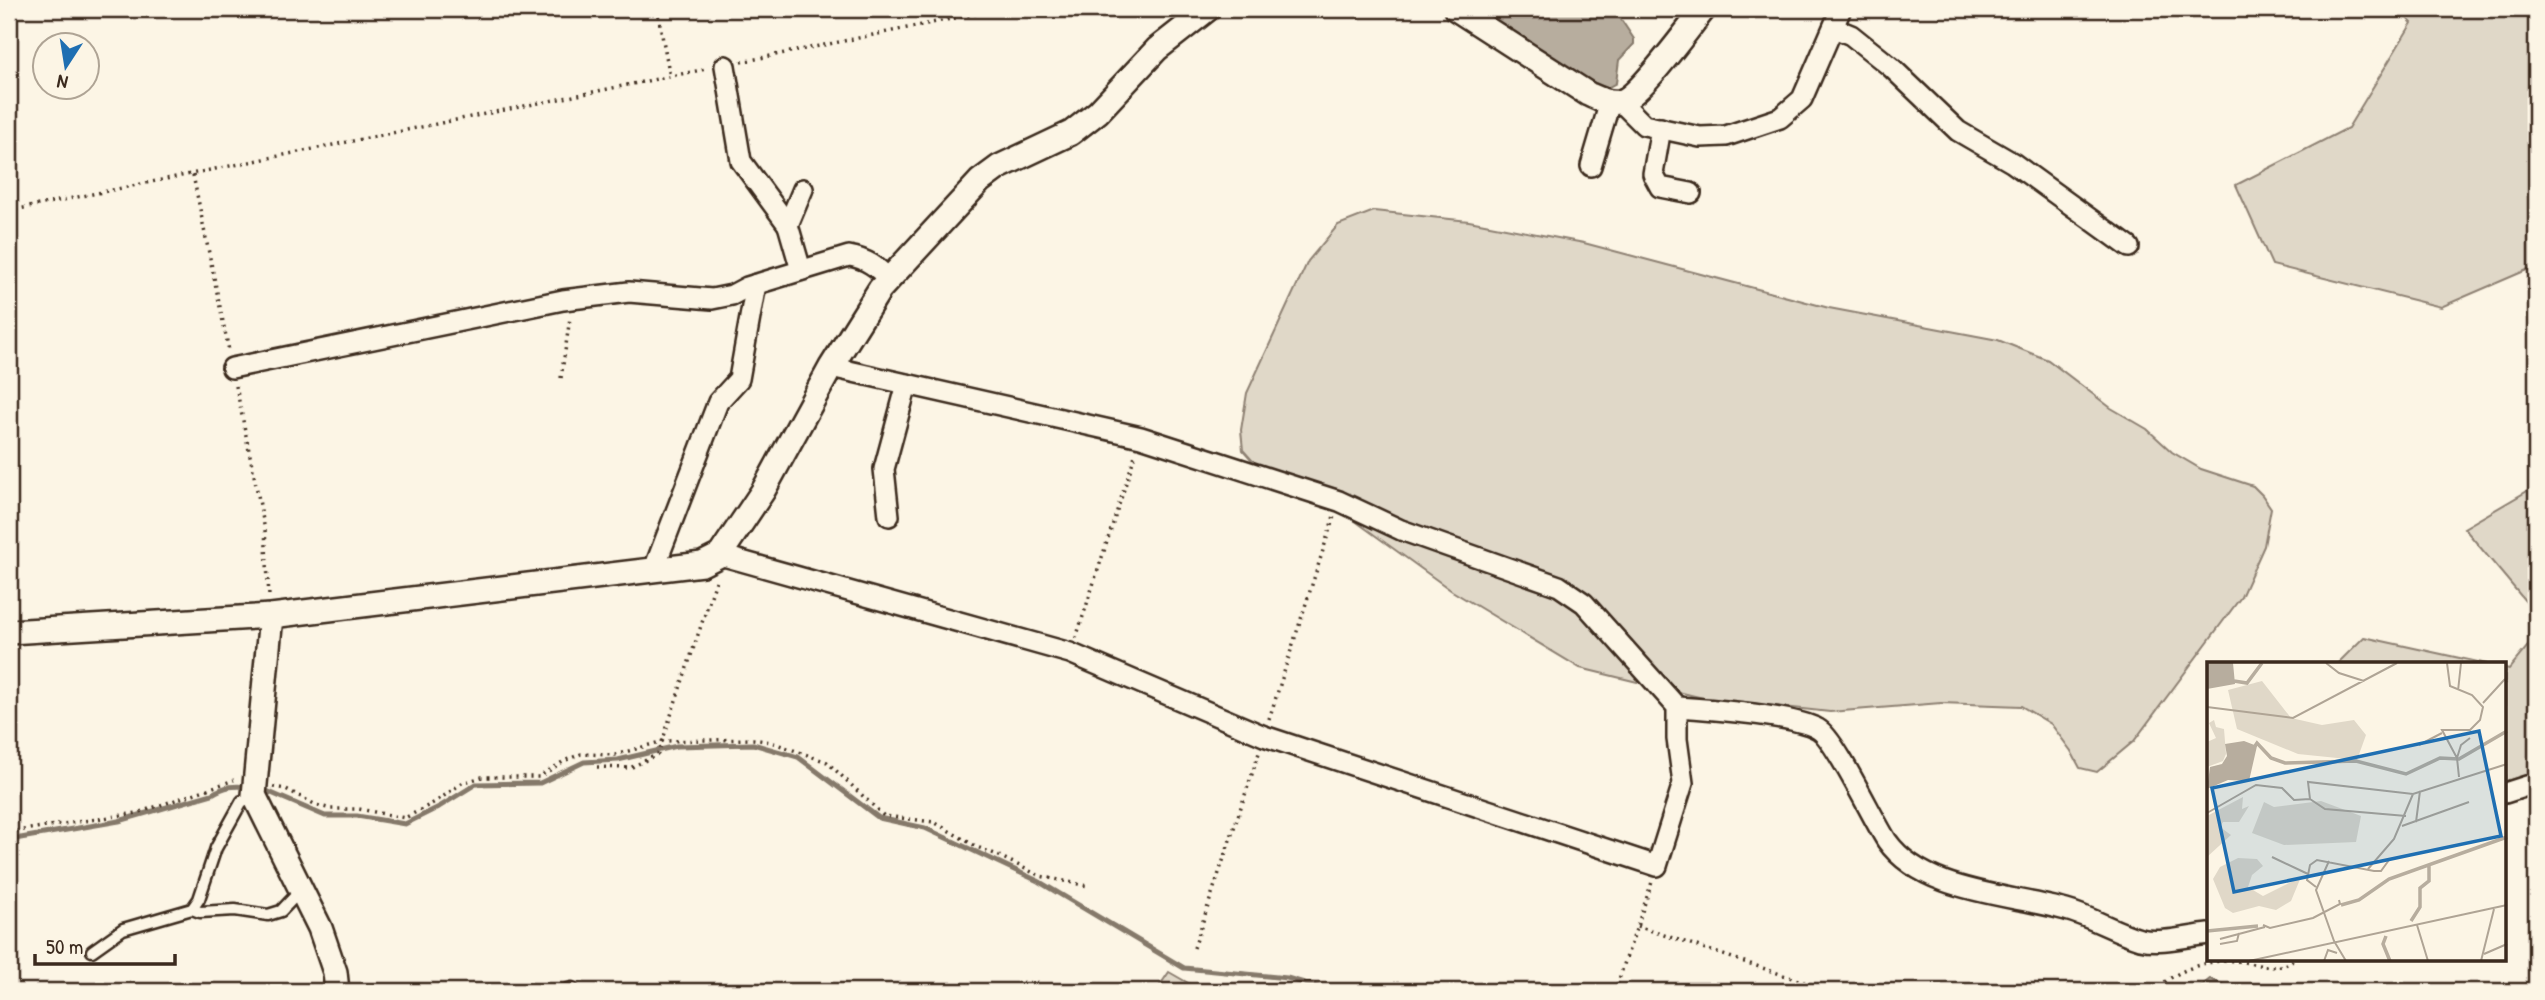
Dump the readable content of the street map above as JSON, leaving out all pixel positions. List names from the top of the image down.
{
  "scale_bar": "50 m",
  "north": "bottom"
}
